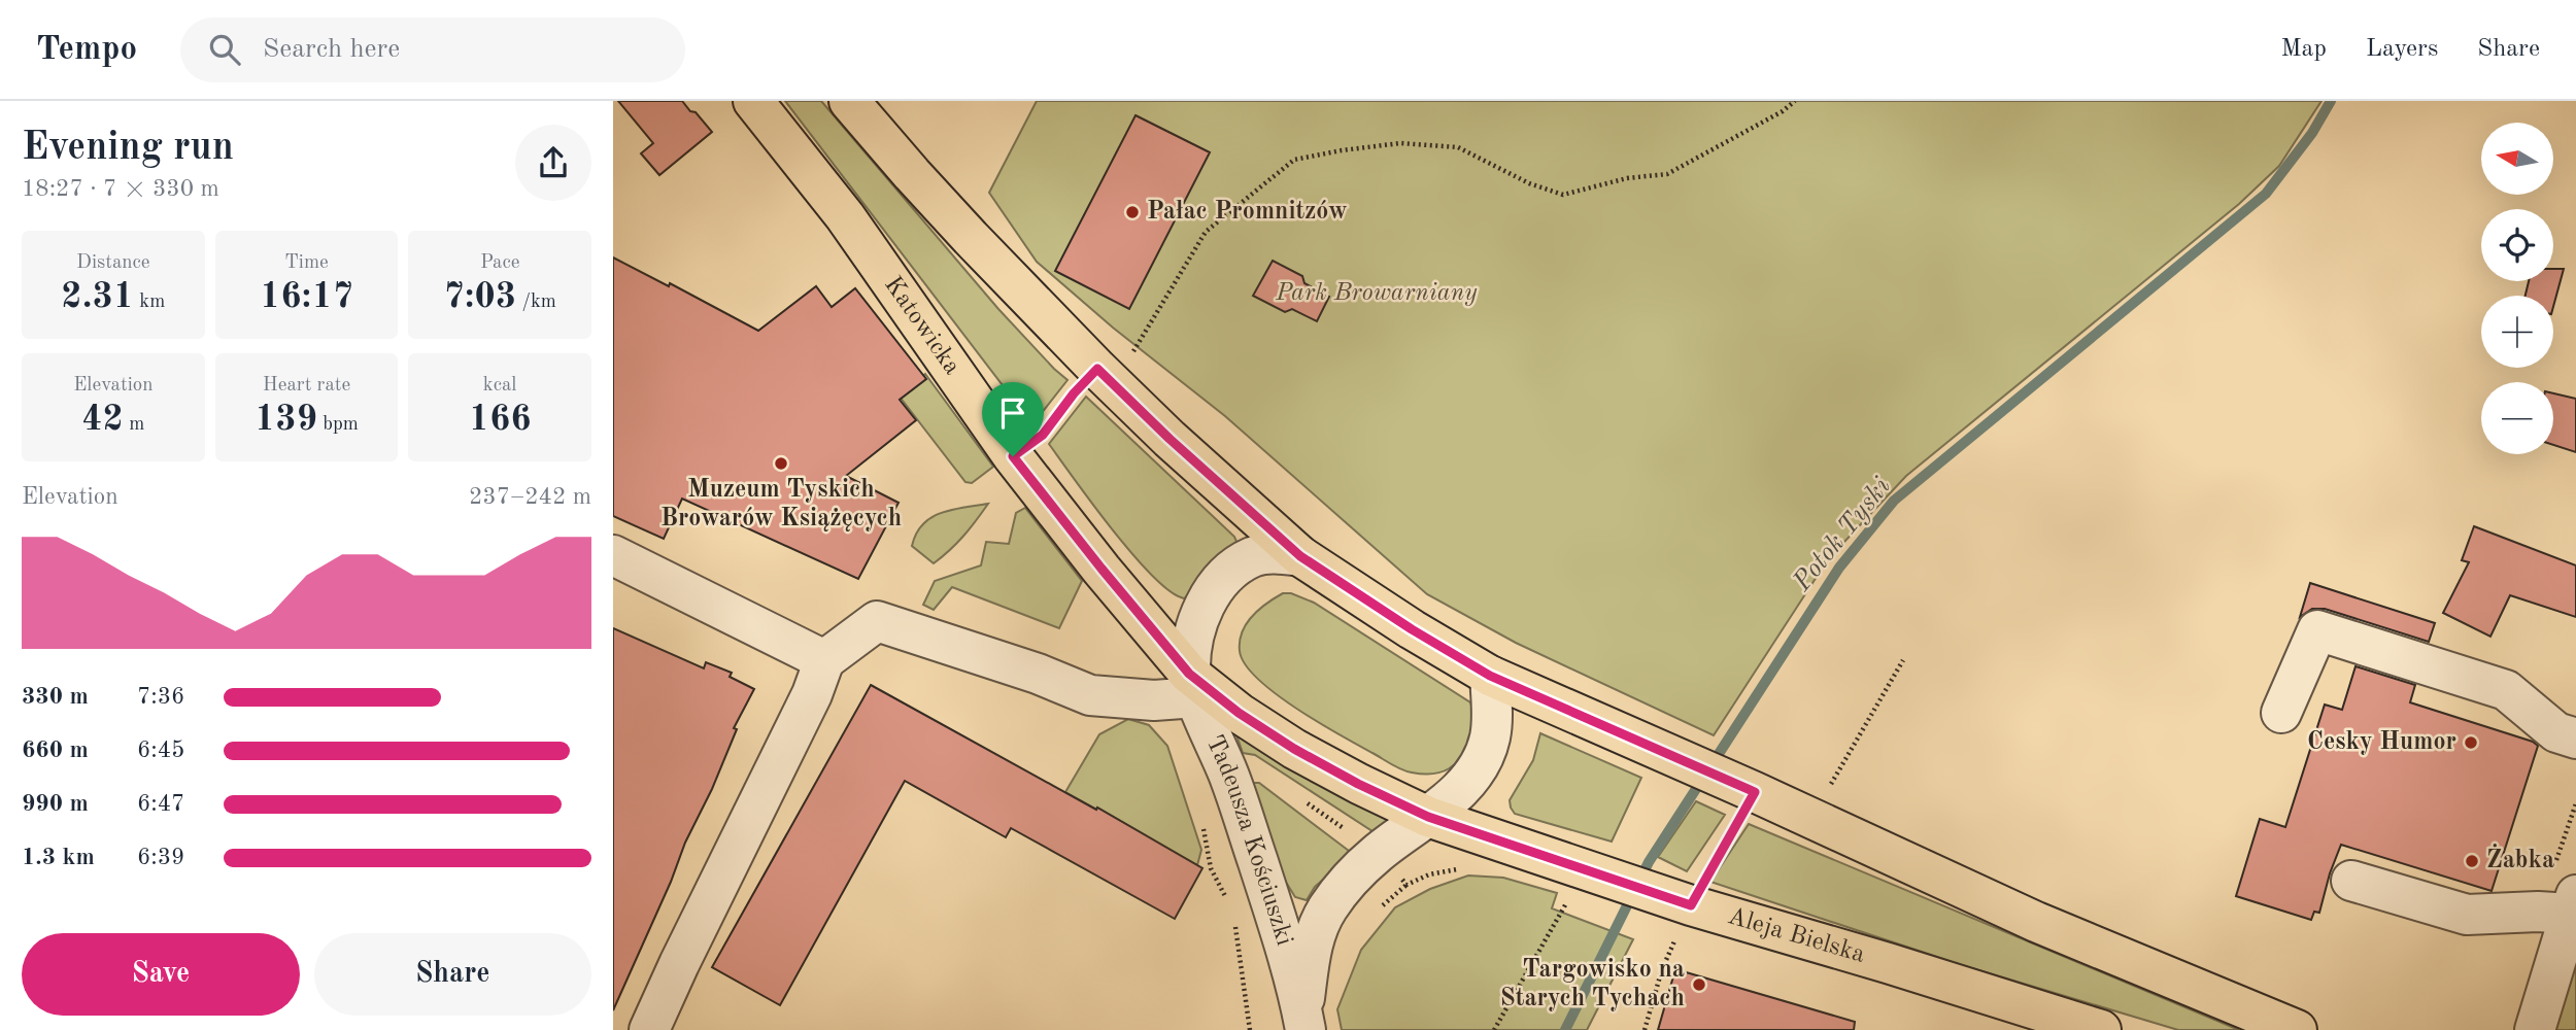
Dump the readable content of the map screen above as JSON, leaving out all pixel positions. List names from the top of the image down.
{
  "streets": {
    "main road": ["Katowicka", "Aleja Bielska"],
    "street": ["Tadeusza Kościuszki"]
  },
  "crossings": [
    ["Katowicka", "Tadeusza Kościuszki"],
    ["Katowicka", "Aleja Bielska"],
    ["Tadeusza Kościuszki", "Aleja Bielska"]
  ],
  "water": ["Potok Tyski"],
  "parks": ["Park Browarniany"],
  "places": [
    "Pałac Promnitzów",
    "Muzeum Tyskich Browarów Książęcych",
    "Cesky Humor",
    "Żabka",
    "Targowisko na Starych Tychach"
  ],
  "north": "left",
  "page": {
    "header": "Tempo",
    "search": "Search here",
    "nav": ["Map", "Layers", "Share"],
    "heading": ["Evening run", "18:27 · 7 × 330 m"],
    "map_buttons": ["+", "−"],
    "stats": [
      ["Distance", "2.31 km"],
      ["Time", "16:17"],
      ["Pace", "7:03 /km"],
      ["Elevation", "42 m"],
      ["Heart rate", "139 bpm"],
      ["kcal", "166"]
    ],
    "chart": ["Elevation", "237–242 m"],
    "list": [
      {
        "name": "330 m",
        "note": "7:36"
      },
      {
        "name": "660 m",
        "note": "6:45"
      },
      {
        "name": "990 m",
        "note": "6:47"
      },
      {
        "name": "1.3 km",
        "note": "6:39"
      }
    ],
    "buttons": ["Save", "Share"]
  }
}
